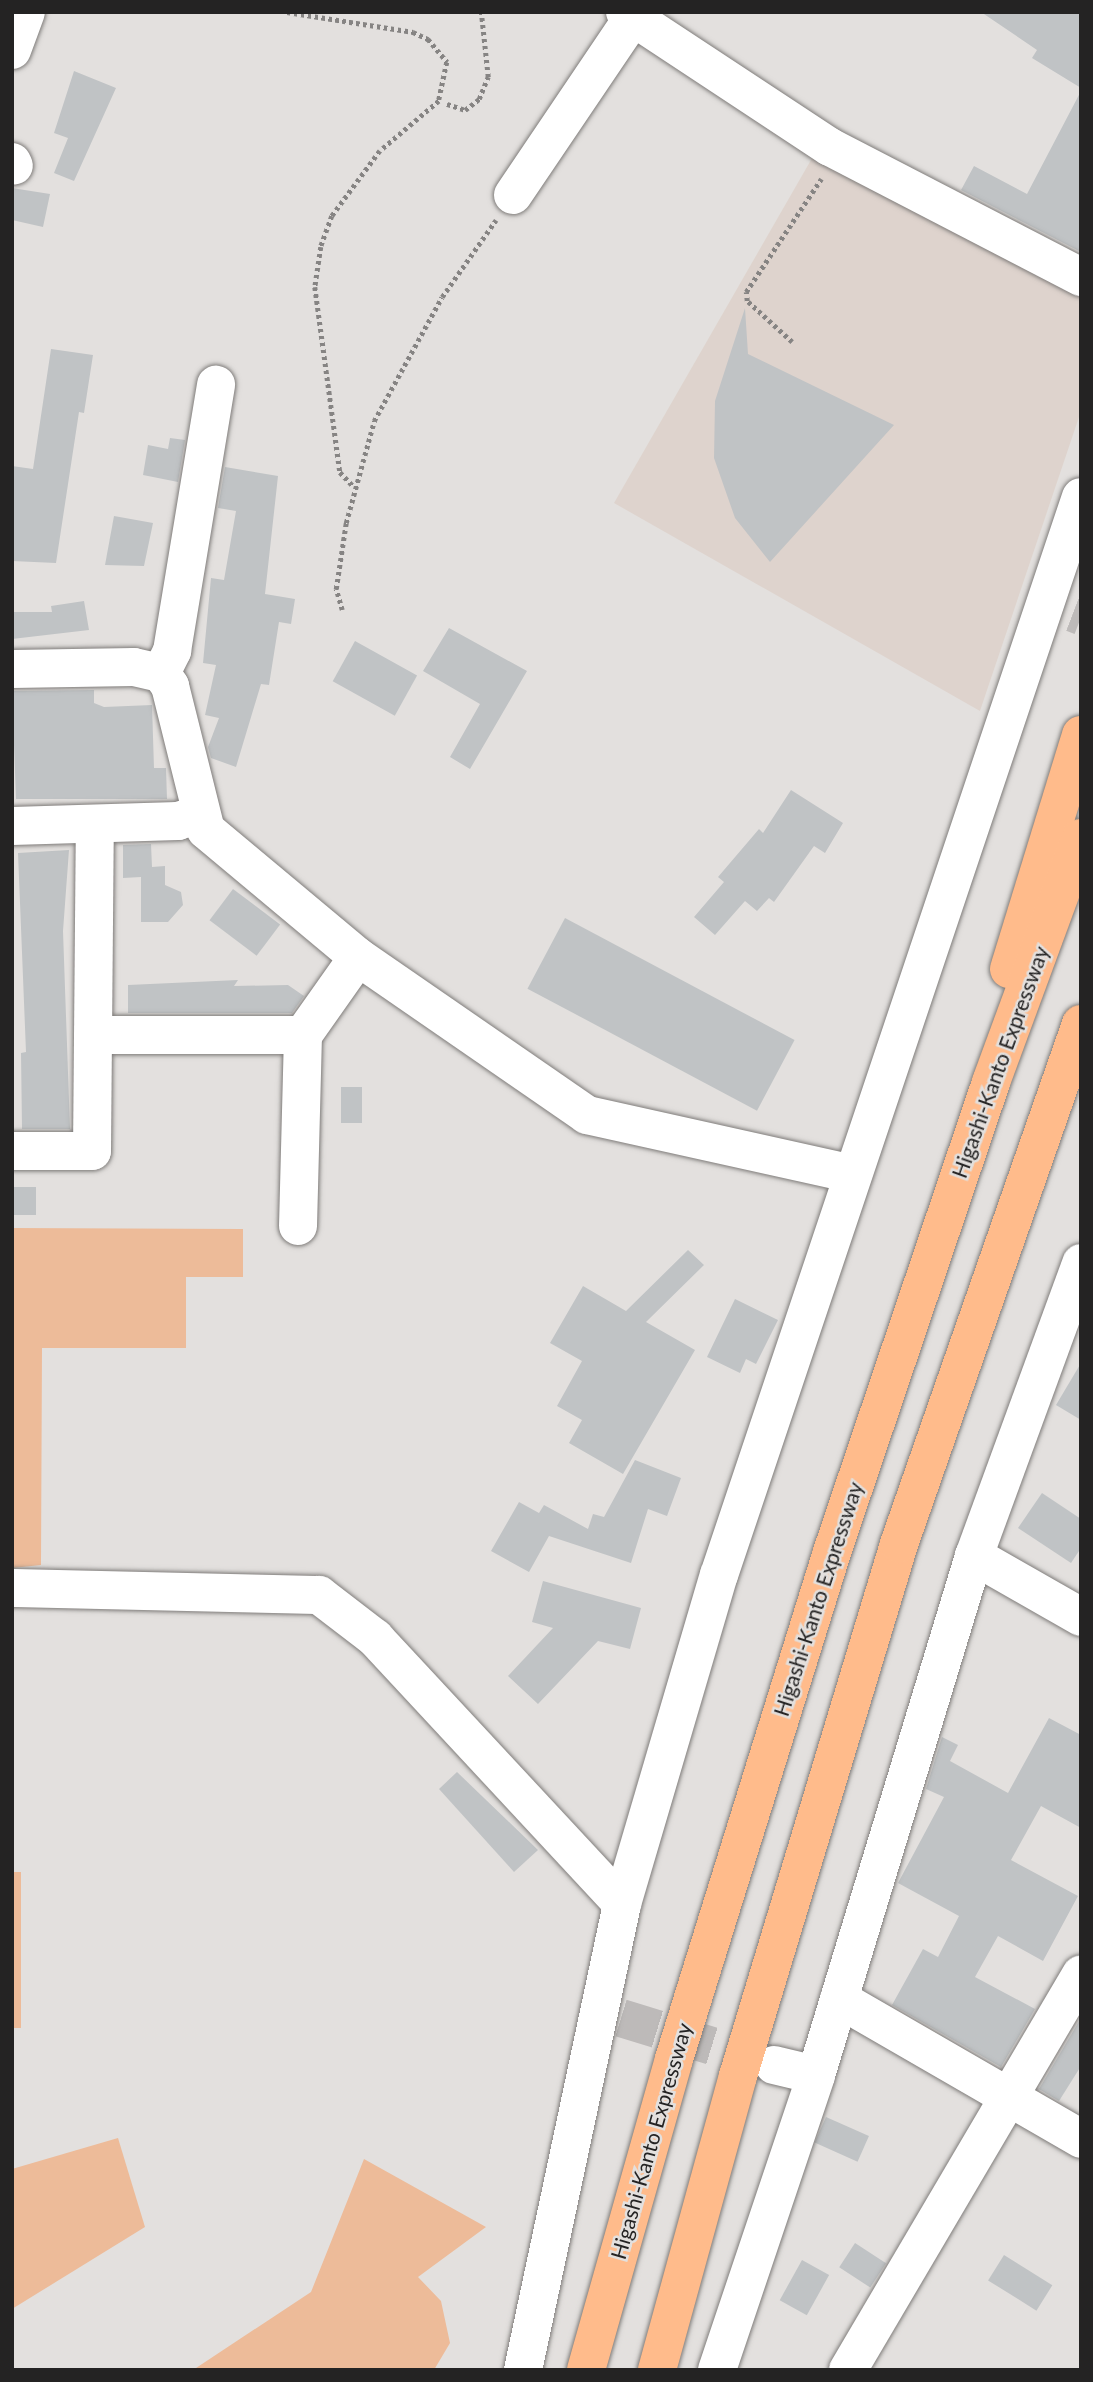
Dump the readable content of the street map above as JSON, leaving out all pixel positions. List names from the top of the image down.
{
  "streets": {
    "highway": ["Higashi-Kanto Expressway"]
  }
}
